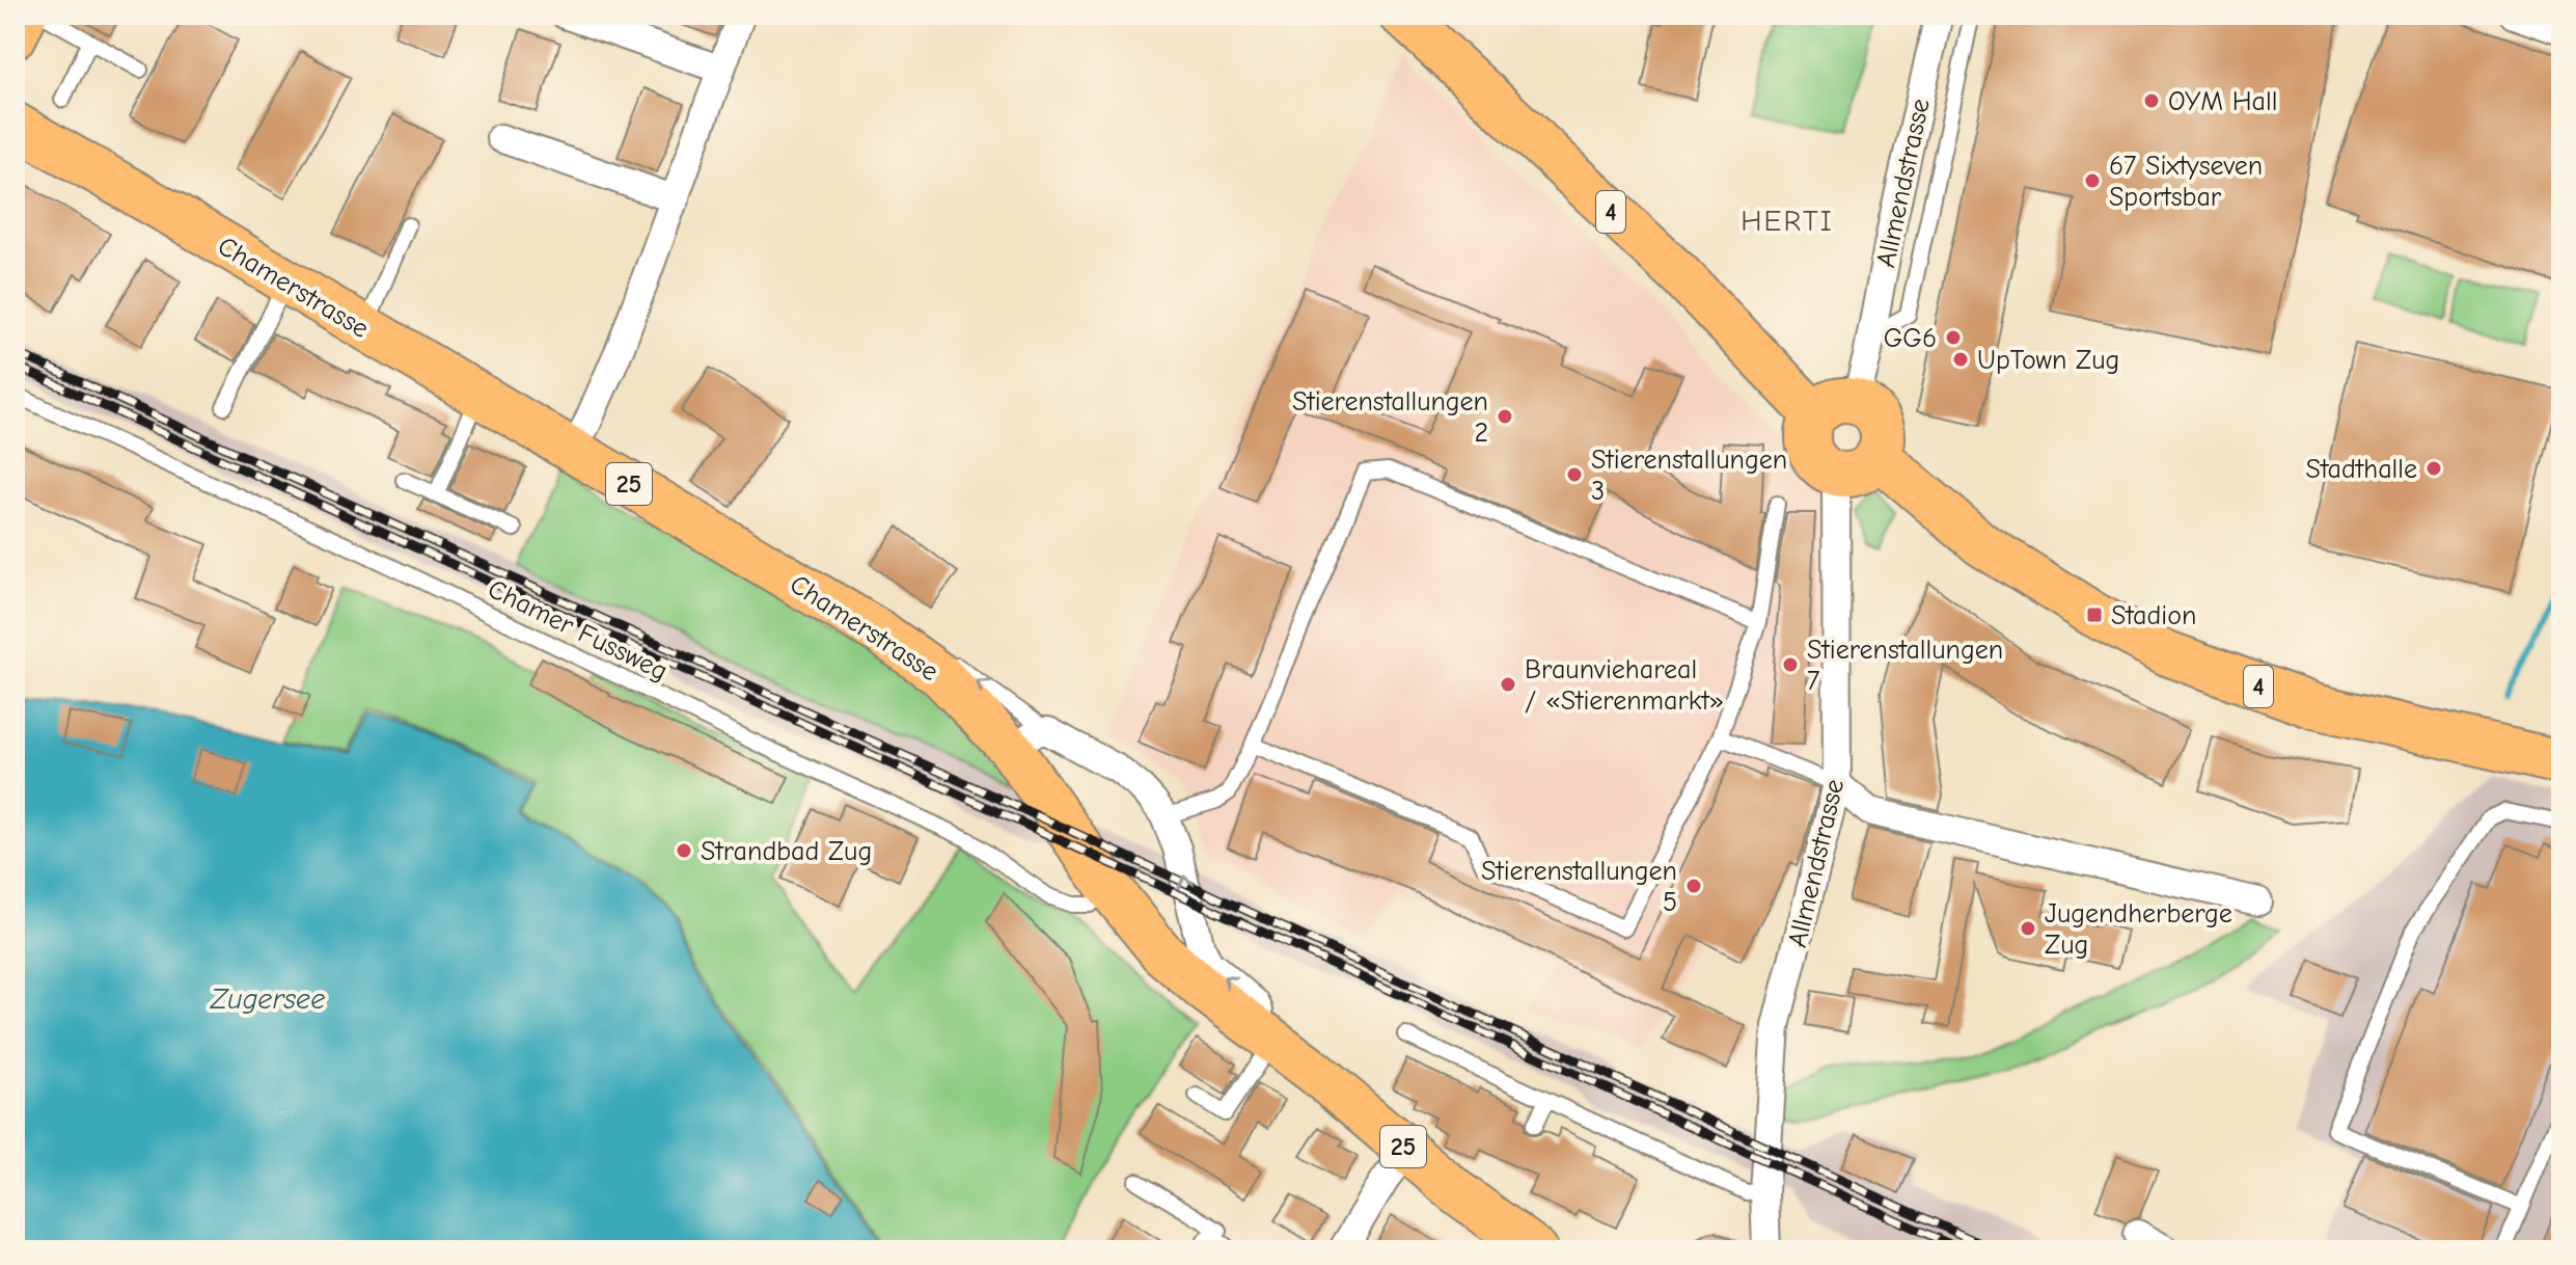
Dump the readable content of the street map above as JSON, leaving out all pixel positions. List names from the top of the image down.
{
  "streets": {
    "main road": ["4", "Chamerstrasse", "25"],
    "street": ["Allmendstrasse"],
    "lane": ["Chamer Fussweg"]
  },
  "crossings": [
    ["Allmendstrasse", "4"],
    ["Chamerstrasse", "Chamer Fussweg"]
  ],
  "districts": ["HERTI"],
  "water": ["Zugersee"],
  "places": {
    "other": [
      "OYM Hall",
      "67 Sixtyseven Sportsbar",
      "GG6",
      "UpTown Zug",
      "Stierenstallungen 2",
      "Stadthalle",
      "Stierenstallungen 3",
      "Stierenstallungen 7",
      "Braunviehareal / «Stierenmarkt»",
      "Strandbad Zug",
      "Stierenstallungen 5",
      "Jugendherberge Zug"
    ],
    "transit": ["Stadion"]
  }
}
